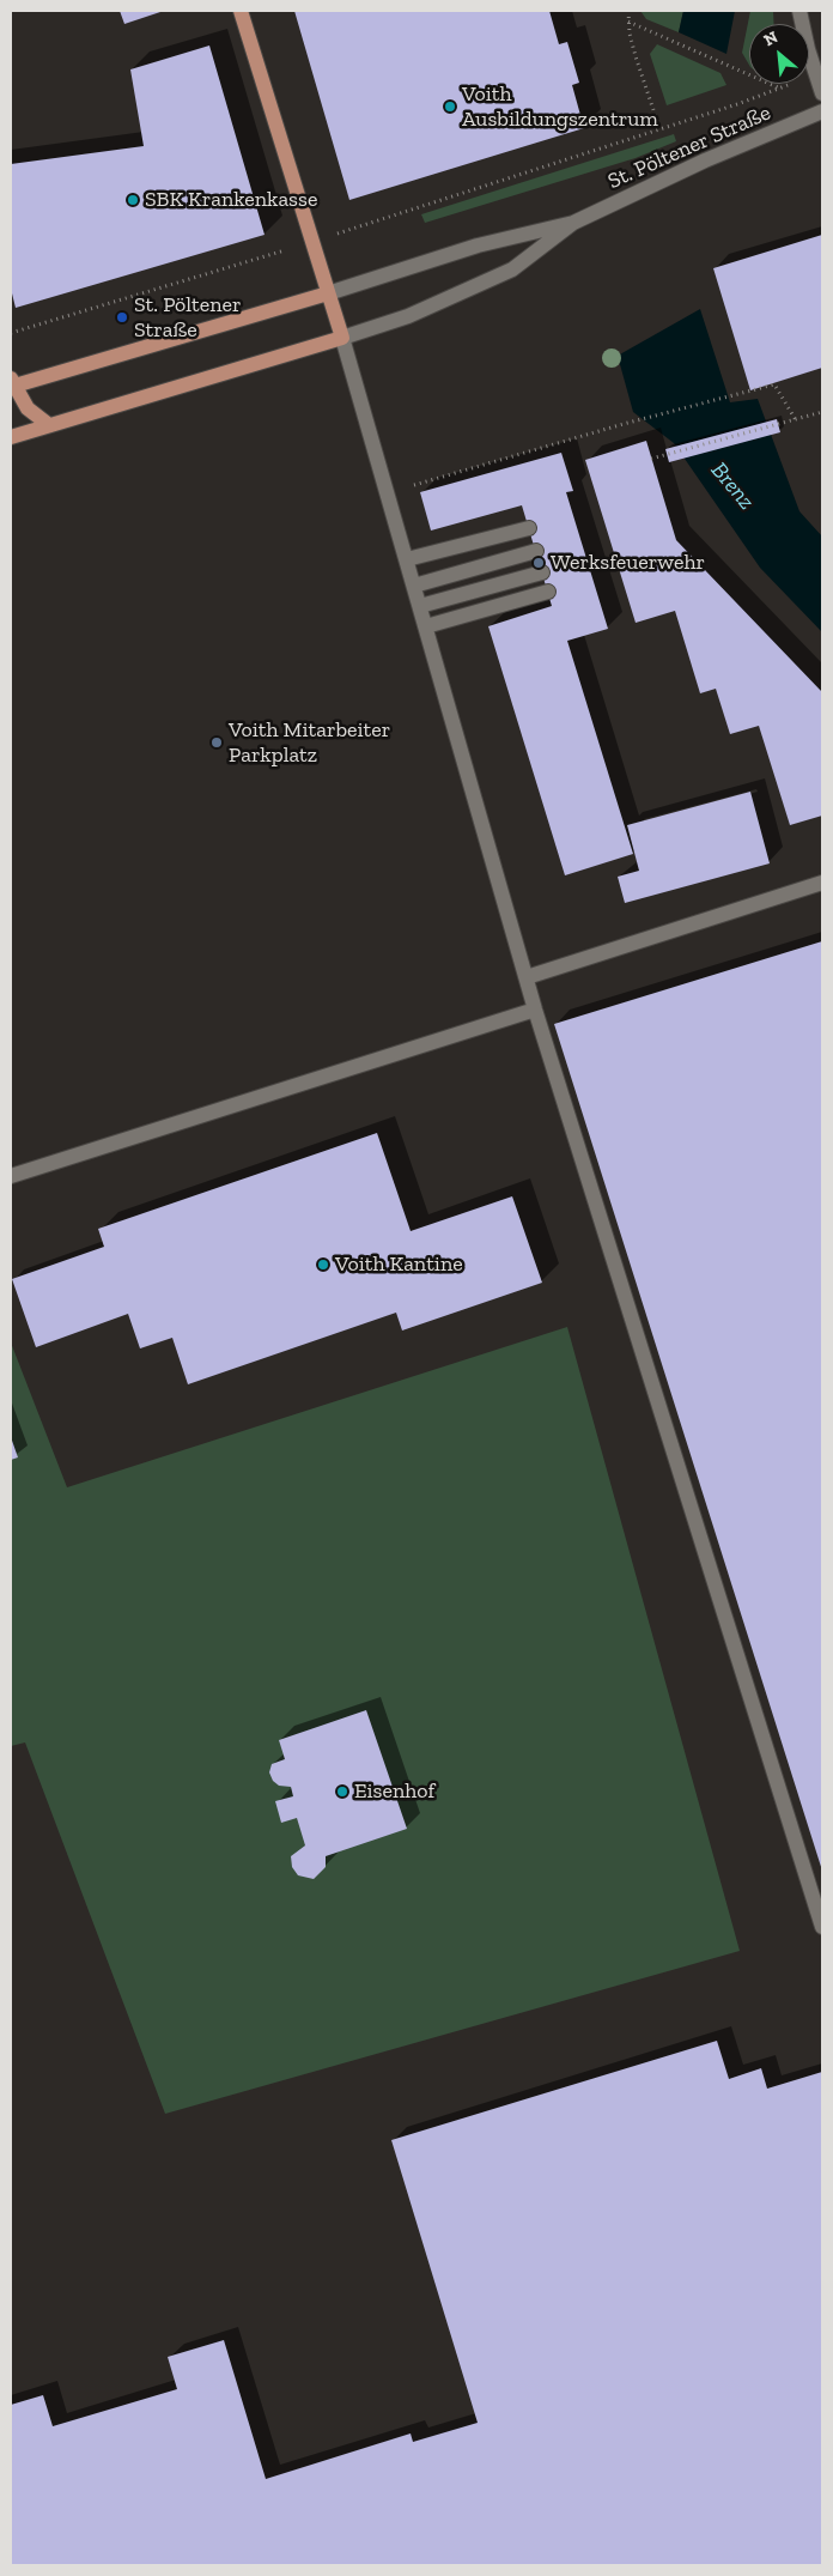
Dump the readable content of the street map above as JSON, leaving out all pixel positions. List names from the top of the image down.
{
  "streets": {
    "main road": ["St. Pöltener Straße"]
  },
  "water": ["Brenz"],
  "places": [
    "Voith Ausbildungszentrum",
    "SBK Krankenkasse",
    "St. Pöltener Straße",
    "Werksfeuerwehr",
    "Voith Mitarbeiter Parkplatz",
    "Voith Kantine",
    "Eisenhof"
  ],
  "north": "top left"
}
